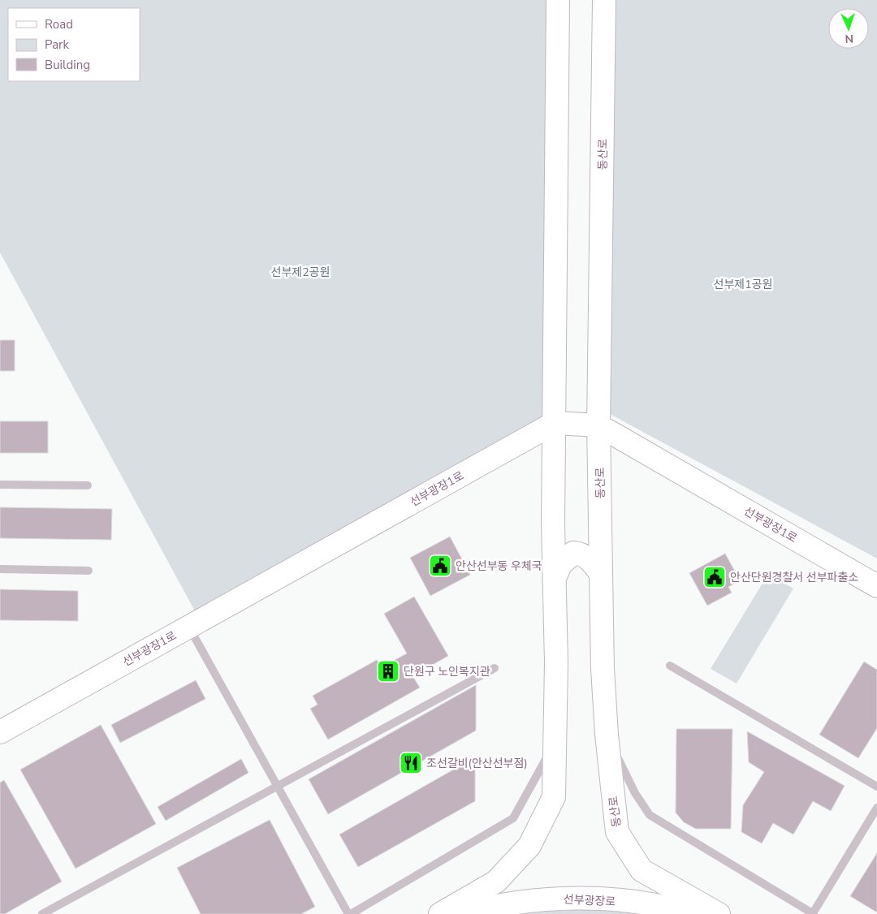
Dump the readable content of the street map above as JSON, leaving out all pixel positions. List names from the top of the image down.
{
  "streets": {
    "street": ["동산로", "선부광장1로", "선부광장로"]
  },
  "crossings": [
    ["동산로", "선부광장1로"]
  ],
  "parks": ["선부제2공원", "선부제1공원"],
  "places": {
    "public building": ["안산선부동 우체국", "안산단원경찰서 선부파출소"],
    "building": ["단원구 노인복지관"],
    "restaurant": ["조선갈비(안산선부점)"]
  },
  "legend": ["Road", "Park", "Building"],
  "north": "bottom"
}
